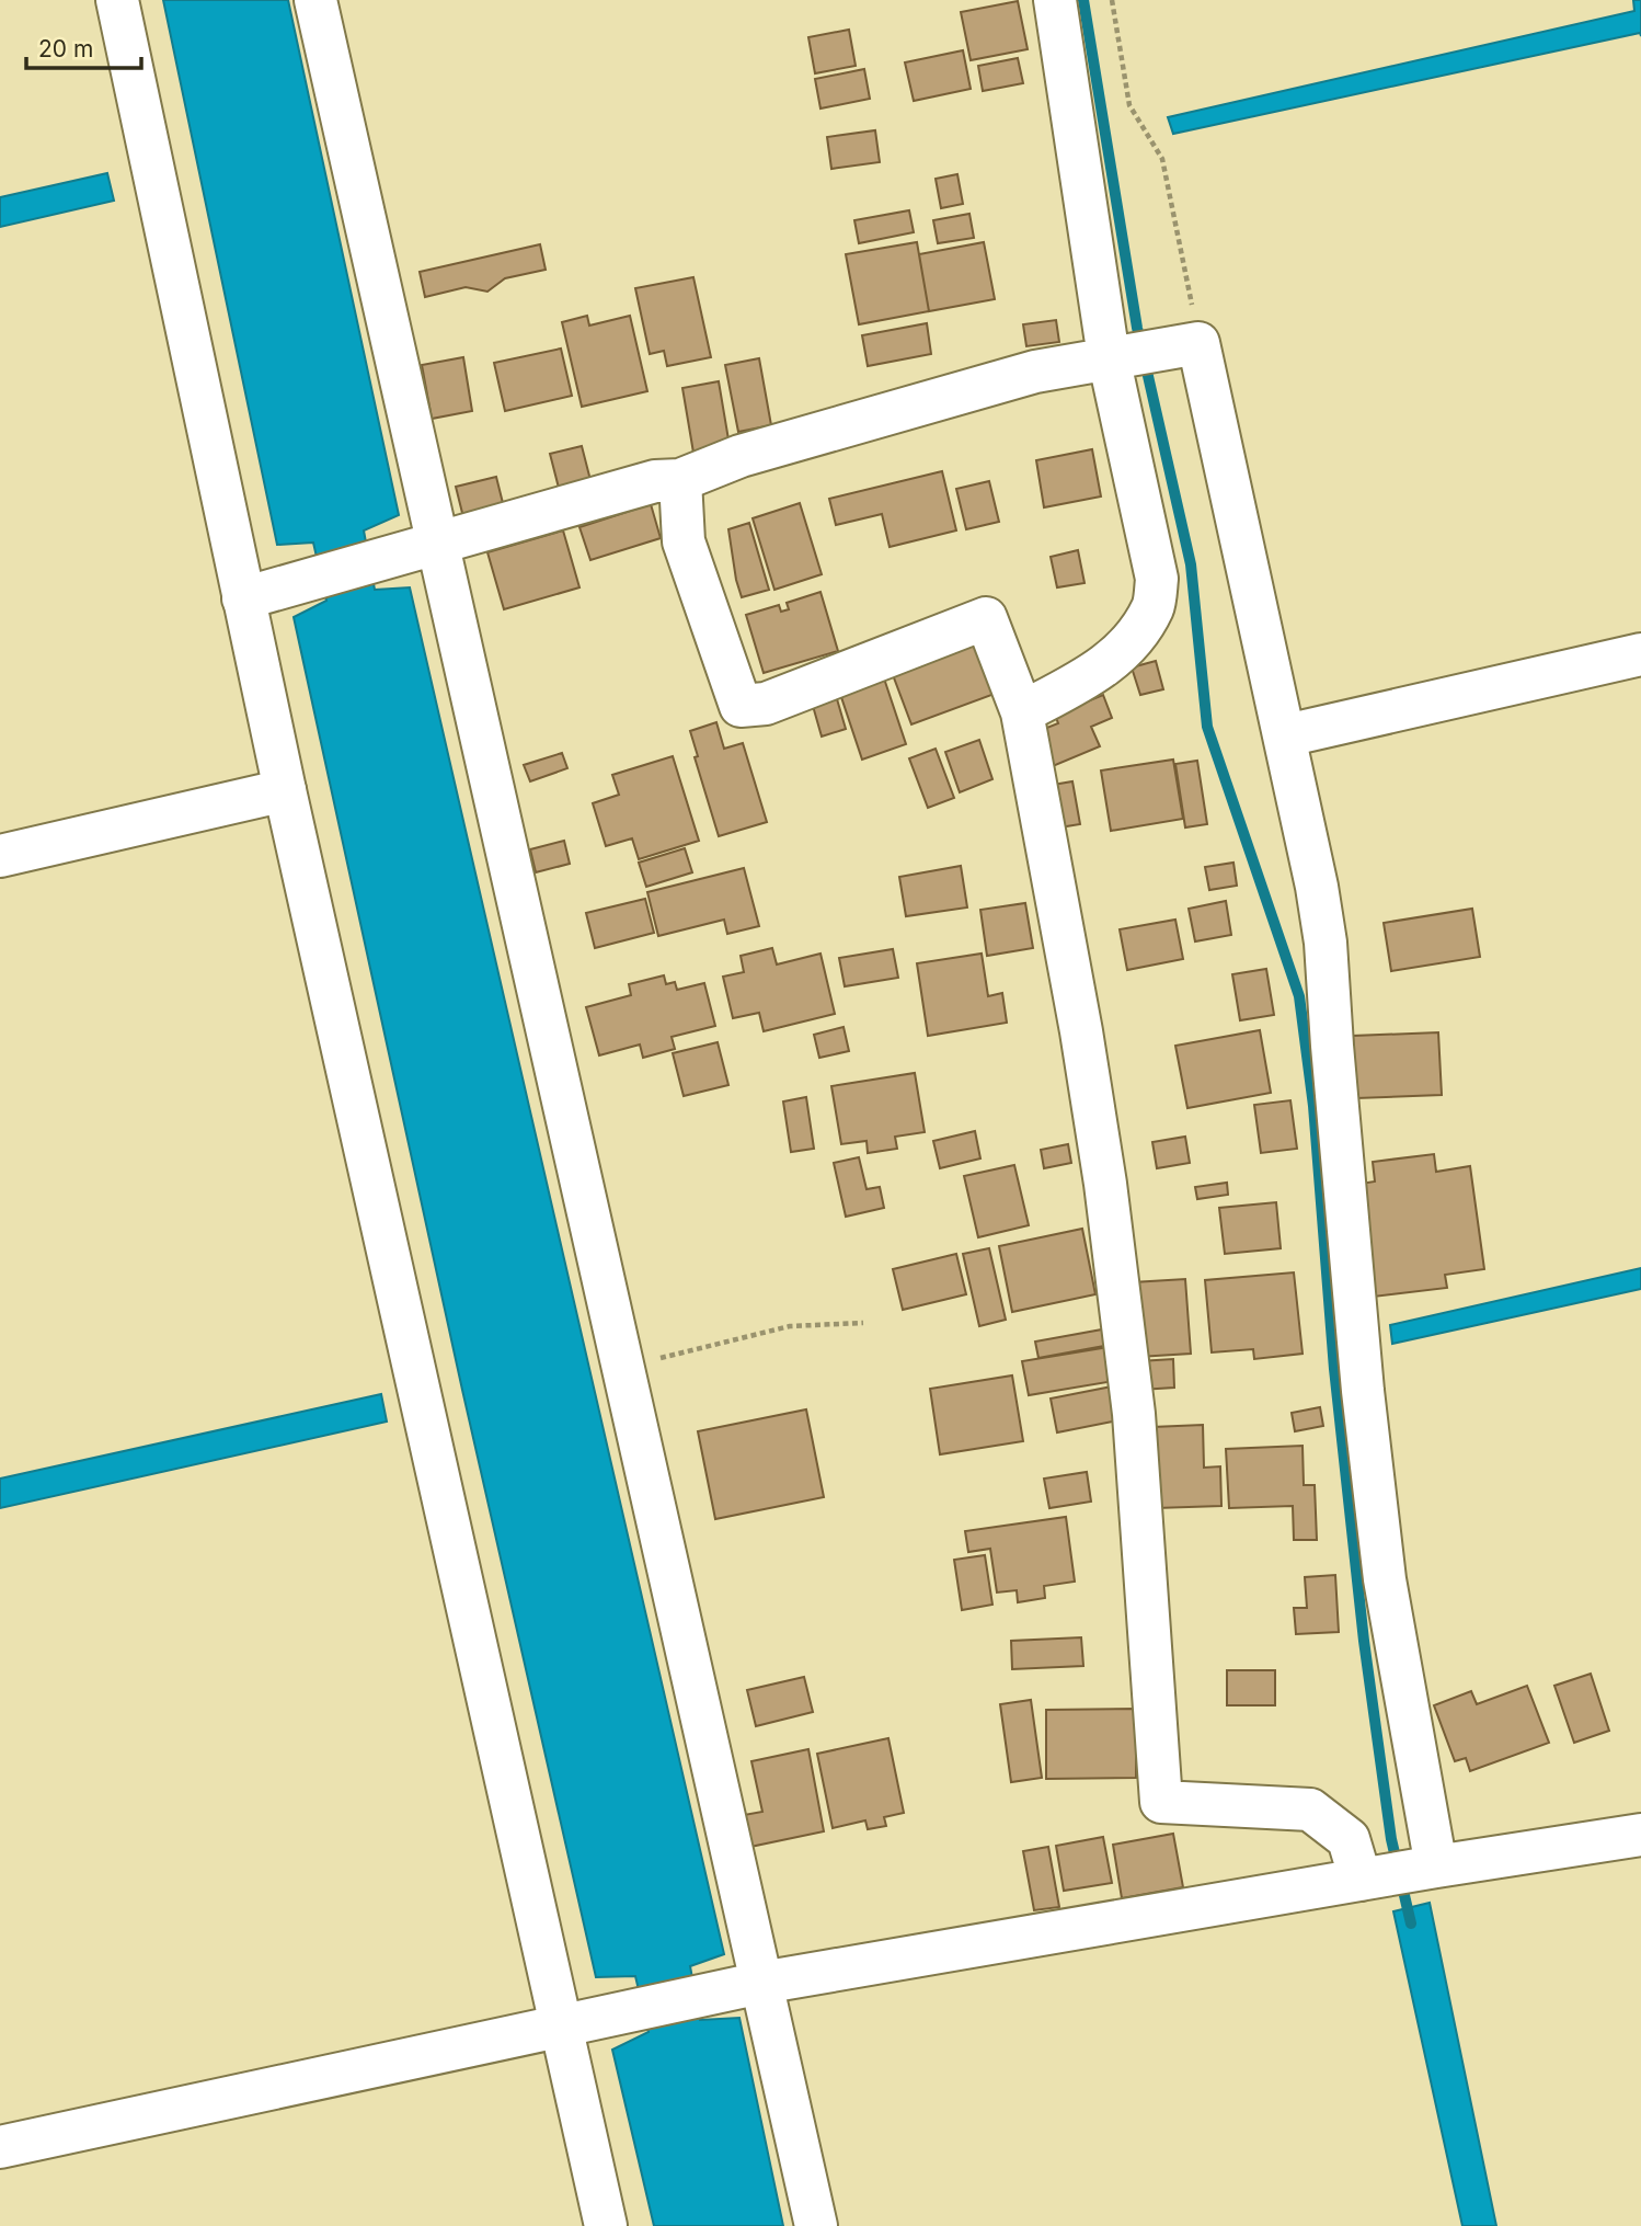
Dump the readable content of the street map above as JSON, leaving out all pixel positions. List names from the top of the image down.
{
  "scale_bar": "20 m"
}
